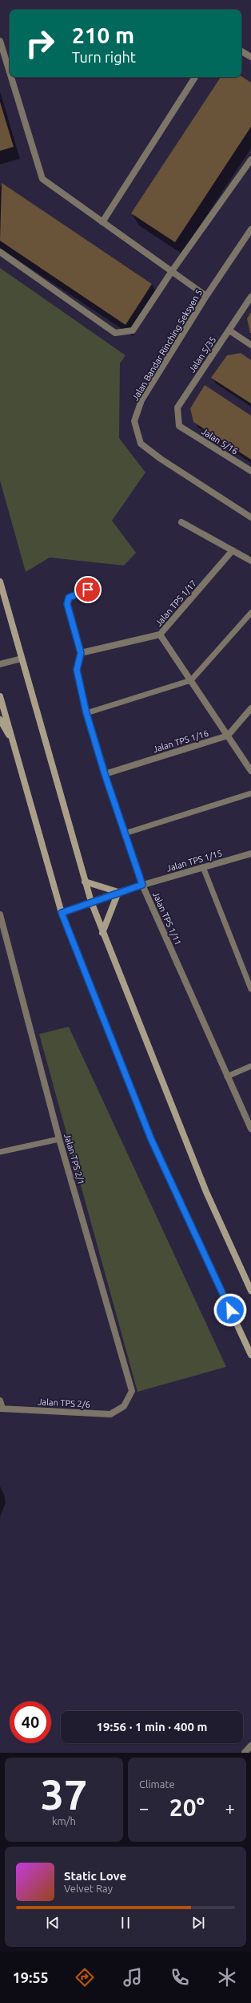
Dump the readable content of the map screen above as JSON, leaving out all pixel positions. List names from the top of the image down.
{
  "streets": {
    "street": [
      "Jalan Bandar Rinching Seksyen 5",
      "Jalan 5/35",
      "Jalan 5/16",
      "Jalan TPS 1/17",
      "Jalan TPS 1/16",
      "Jalan TPS 1/15",
      "Jalan TPS 1/11",
      "Jalan TPS 2/1",
      "Jalan TPS 2/6"
    ]
  },
  "crossings": [
    ["Jalan 5/35", "Jalan 5/16"],
    ["Jalan TPS 1/17", "Jalan TPS 1/11"],
    ["Jalan TPS 1/16", "Jalan TPS 1/11"],
    ["Jalan TPS 1/15", "Jalan TPS 1/11"],
    ["Jalan TPS 2/1", "Jalan TPS 2/6"]
  ],
  "page": {
    "turn": ["210 m", "Turn right"],
    "limit": "40",
    "trip": "19:56 · 1 min · 400 m",
    "tile": [
      ["37", "km/h"],
      "Climate"
    ],
    "heat": ["−", "20°", "+"],
    "song": ["Static Love", "Velvet Ray"],
    "tabs": "19:55"
  }
}
